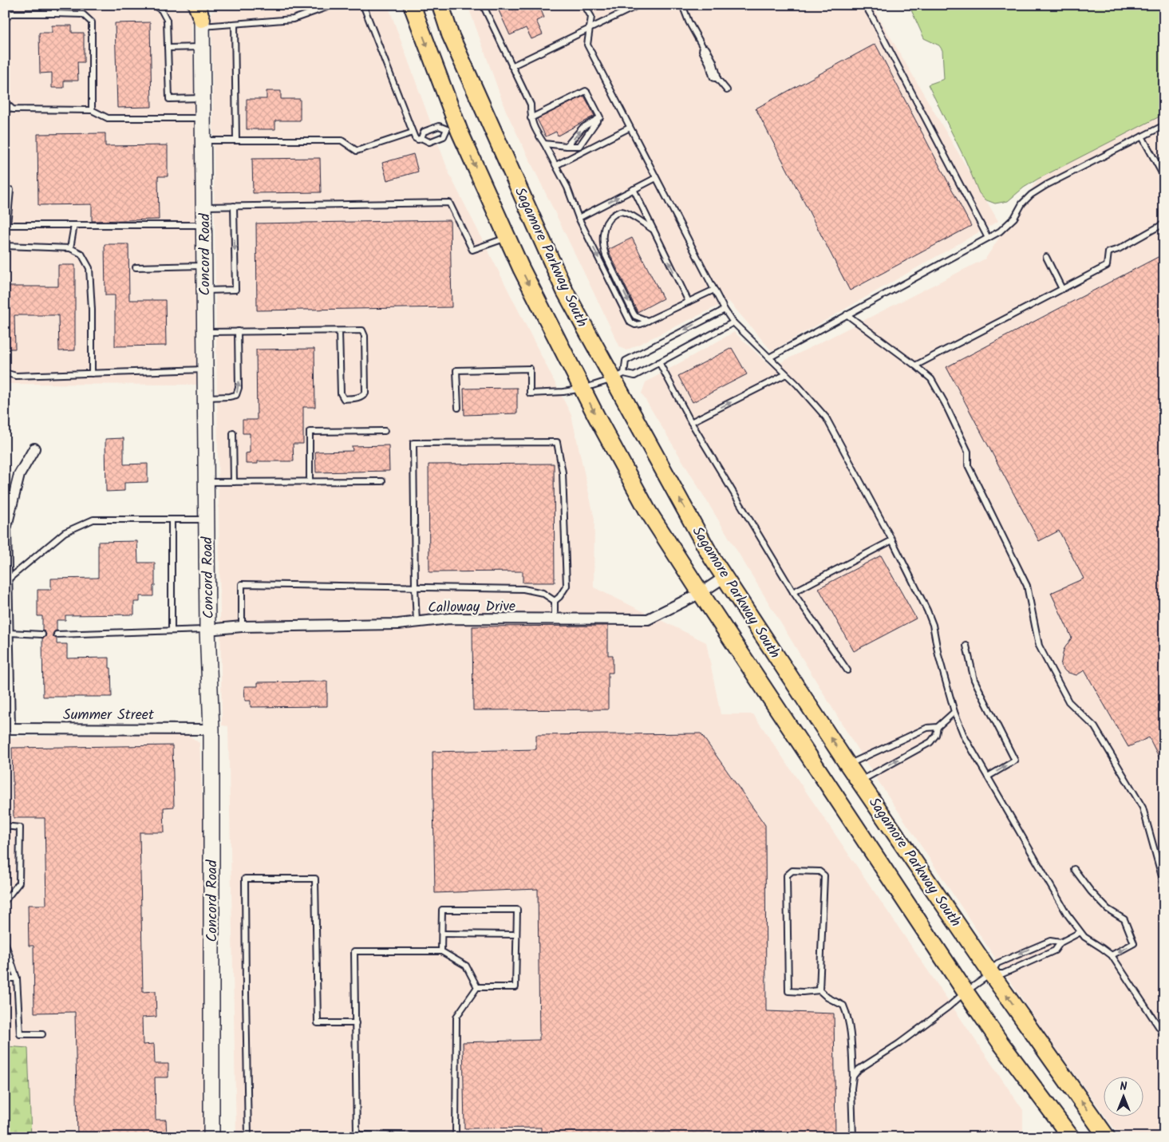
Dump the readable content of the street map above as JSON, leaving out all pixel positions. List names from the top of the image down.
{
  "streets": {
    "main road": ["Sagamore Parkway South"],
    "street": ["Concord Road", "Calloway Drive", "Summer Street"]
  },
  "crossings": [
    ["Concord Road", "Calloway Drive"],
    ["Concord Road", "Summer Street"],
    ["Sagamore Parkway South", "Calloway Drive"]
  ],
  "north": "top"
}
